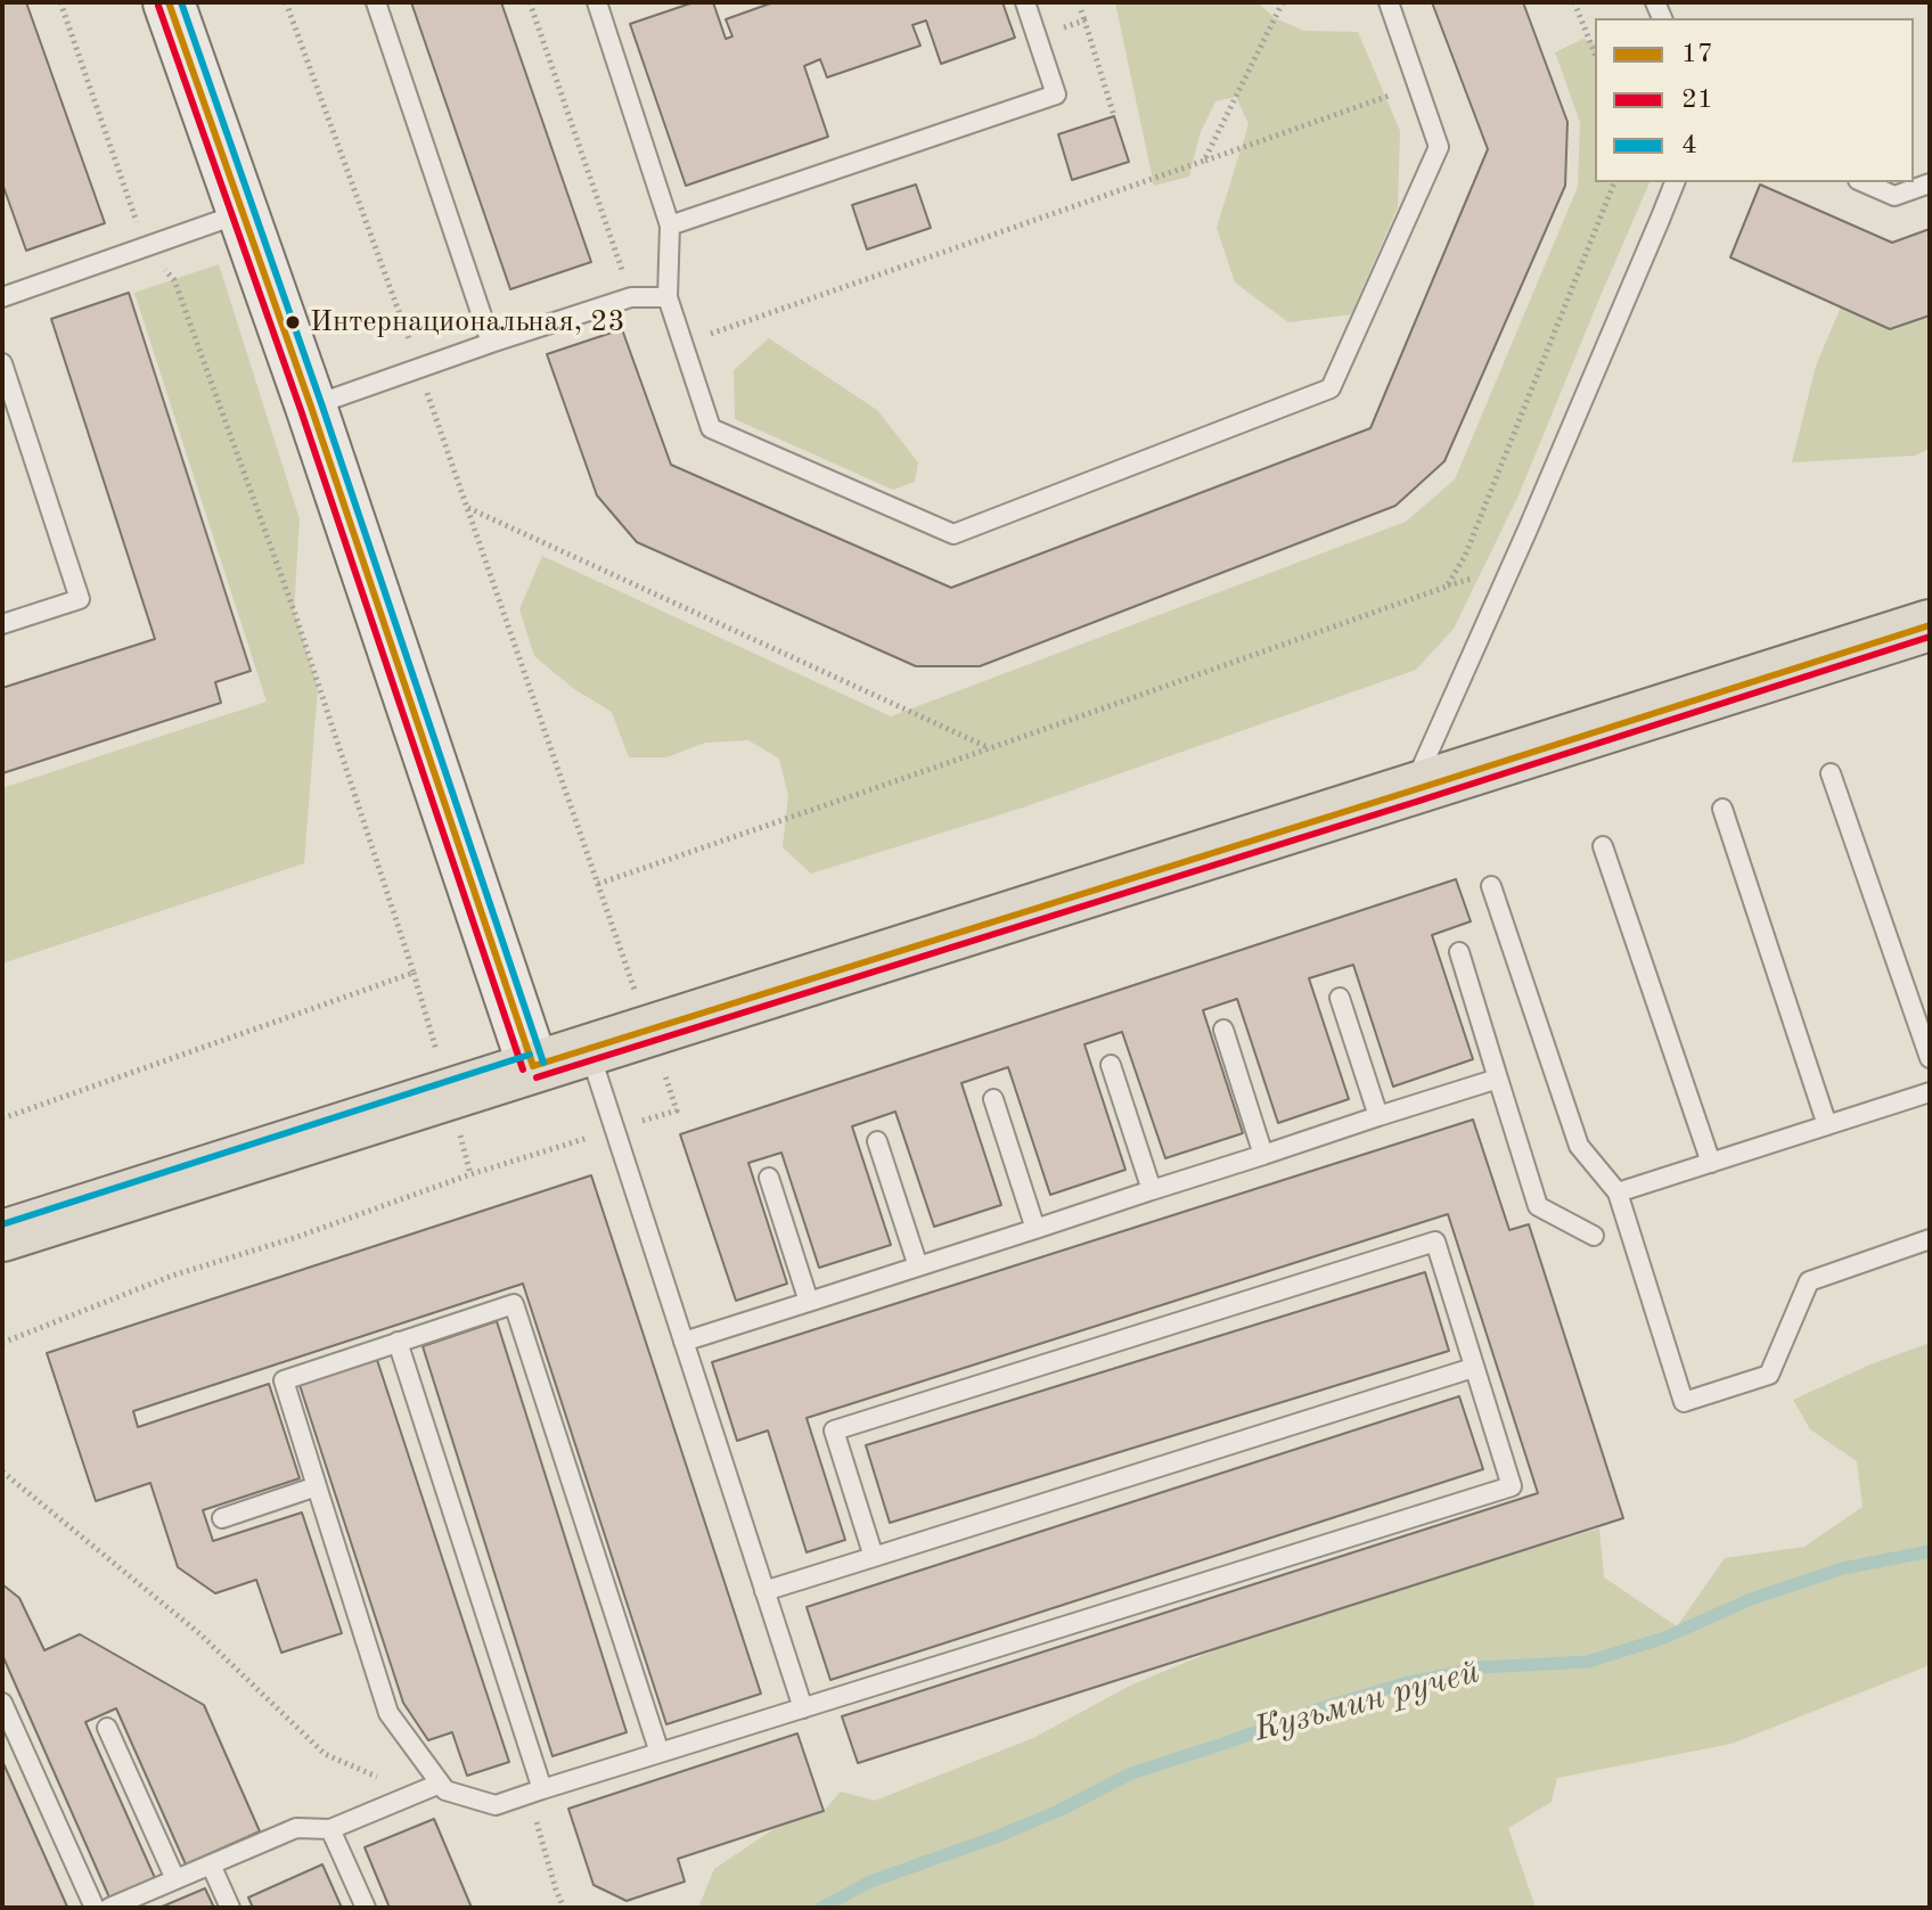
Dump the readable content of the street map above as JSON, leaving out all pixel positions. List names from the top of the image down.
{
  "water": ["Кузьмин ручей"],
  "places": ["Интернациональная, 23"],
  "lines": ["transit line 17", "transit line 4", "transit line 21"],
  "legend": ["17", "21", "4"]
}
